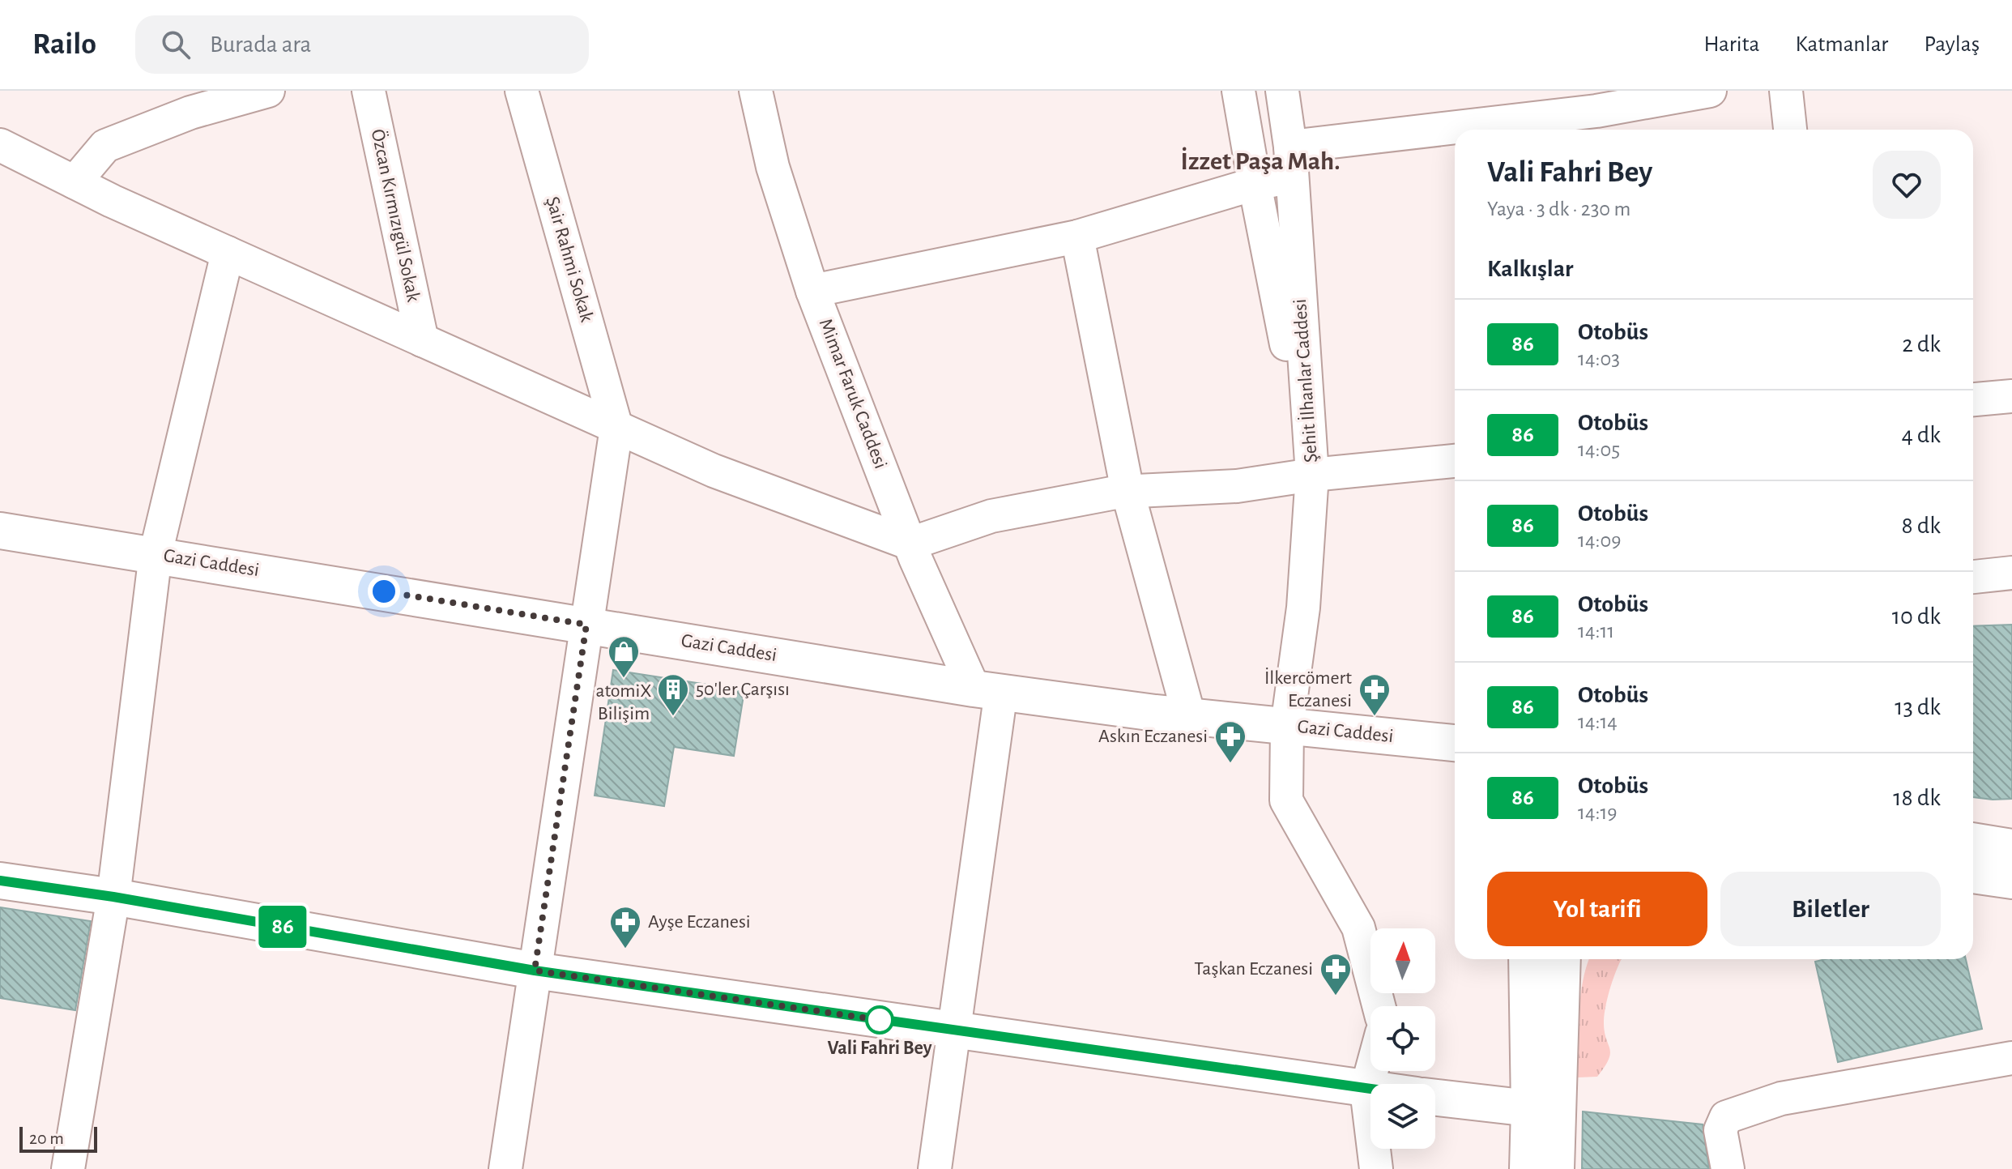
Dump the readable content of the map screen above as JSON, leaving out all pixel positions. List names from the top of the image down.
{
  "streets": {
    "main road": ["Gazi Caddesi"],
    "street": [
      "Özcan Kırmızıgül Sokak",
      "Şair Rahmi Sokak",
      "Şehit İlhanlar Caddesi",
      "Mimar Faruk Caddesi"
    ]
  },
  "crossings": [
    ["Mimar Faruk Caddesi", "Gazi Caddesi"]
  ],
  "districts": ["İzzet Paşa Mah."],
  "places": {
    "shop": ["atomiX Bilişim"],
    "building": ["50'ler Çarşısı"],
    "pharmacy": [
      "İlkercömert Eczanesi",
      "Askın Eczanesi",
      "Ayşe Eczanesi",
      "Taşkan Eczanesi"
    ],
    "other": ["Vali Fahri Bey"]
  },
  "lines": ["bus line 86"],
  "scale_bar": "20 m",
  "north": "top",
  "page": {
    "header": "Railo",
    "search": "Burada ara",
    "nav": ["Harita", "Katmanlar", "Paylaş"],
    "on_map": "86",
    "heading": [
      ["Vali Fahri Bey", "Yaya · 3 dk · 230 m"],
      "Kalkışlar"
    ],
    "list": [
      {
        "mark": "86",
        "name": "Otobüs",
        "note": "14:03",
        "value": "2 dk"
      },
      {
        "mark": "86",
        "name": "Otobüs",
        "note": "14:05",
        "value": "4 dk"
      },
      {
        "mark": "86",
        "name": "Otobüs",
        "note": "14:09",
        "value": "8 dk"
      },
      {
        "mark": "86",
        "name": "Otobüs",
        "note": "14:11",
        "value": "10 dk"
      },
      {
        "mark": "86",
        "name": "Otobüs",
        "note": "14:14",
        "value": "13 dk"
      },
      {
        "mark": "86",
        "name": "Otobüs",
        "note": "14:19",
        "value": "18 dk"
      }
    ],
    "buttons": ["Yol tarifi", "Biletler"],
    "scale": "20 m"
  }
}
